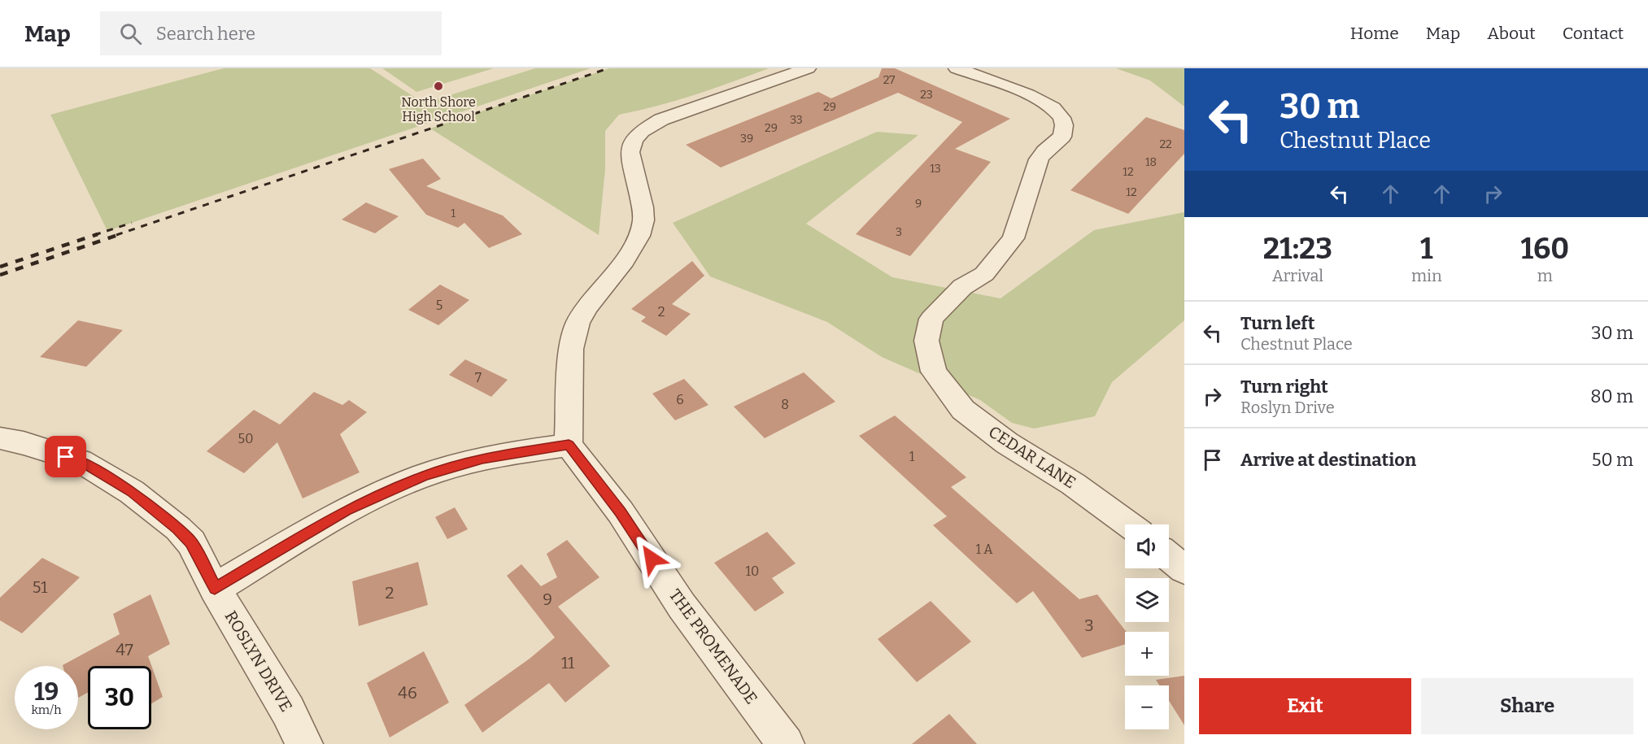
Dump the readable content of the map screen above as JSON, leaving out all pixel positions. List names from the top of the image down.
{
  "streets": {
    "street": ["CEDAR LANE", "THE PROMENADE", "ROSLYN DRIVE"]
  },
  "places": ["North Shore High School"],
  "house_numbers": [
    "27",
    "23",
    "29",
    "33",
    "29",
    "39",
    "22",
    "18",
    "13",
    "12",
    "12",
    "9",
    "1",
    "3",
    "5",
    "2",
    "7",
    "6",
    "8",
    "50",
    "1",
    "1 A",
    "10",
    "51",
    "2",
    "9",
    "3",
    "47",
    "11",
    "46"
  ],
  "page": {
    "header": "Map",
    "search": "Search here",
    "nav": [
      "Home",
      "Map",
      "About",
      "Contact"
    ],
    "turn": ["30 m", "Chestnut Place"],
    "eta": [
      "21:23",
      "Arrival",
      "1",
      "min",
      "160",
      "m"
    ],
    "list": [
      {
        "name": "Turn left",
        "note": "Chestnut Place",
        "value": "30 m"
      },
      {
        "name": "Turn right",
        "note": "Roslyn Drive",
        "value": "80 m"
      },
      {
        "name": "Arrive at destination",
        "value": "50 m"
      }
    ],
    "map_buttons": ["+", "−"],
    "speed": "19 km/h",
    "limit": "30",
    "buttons": ["Exit", "Share"]
  }
}
